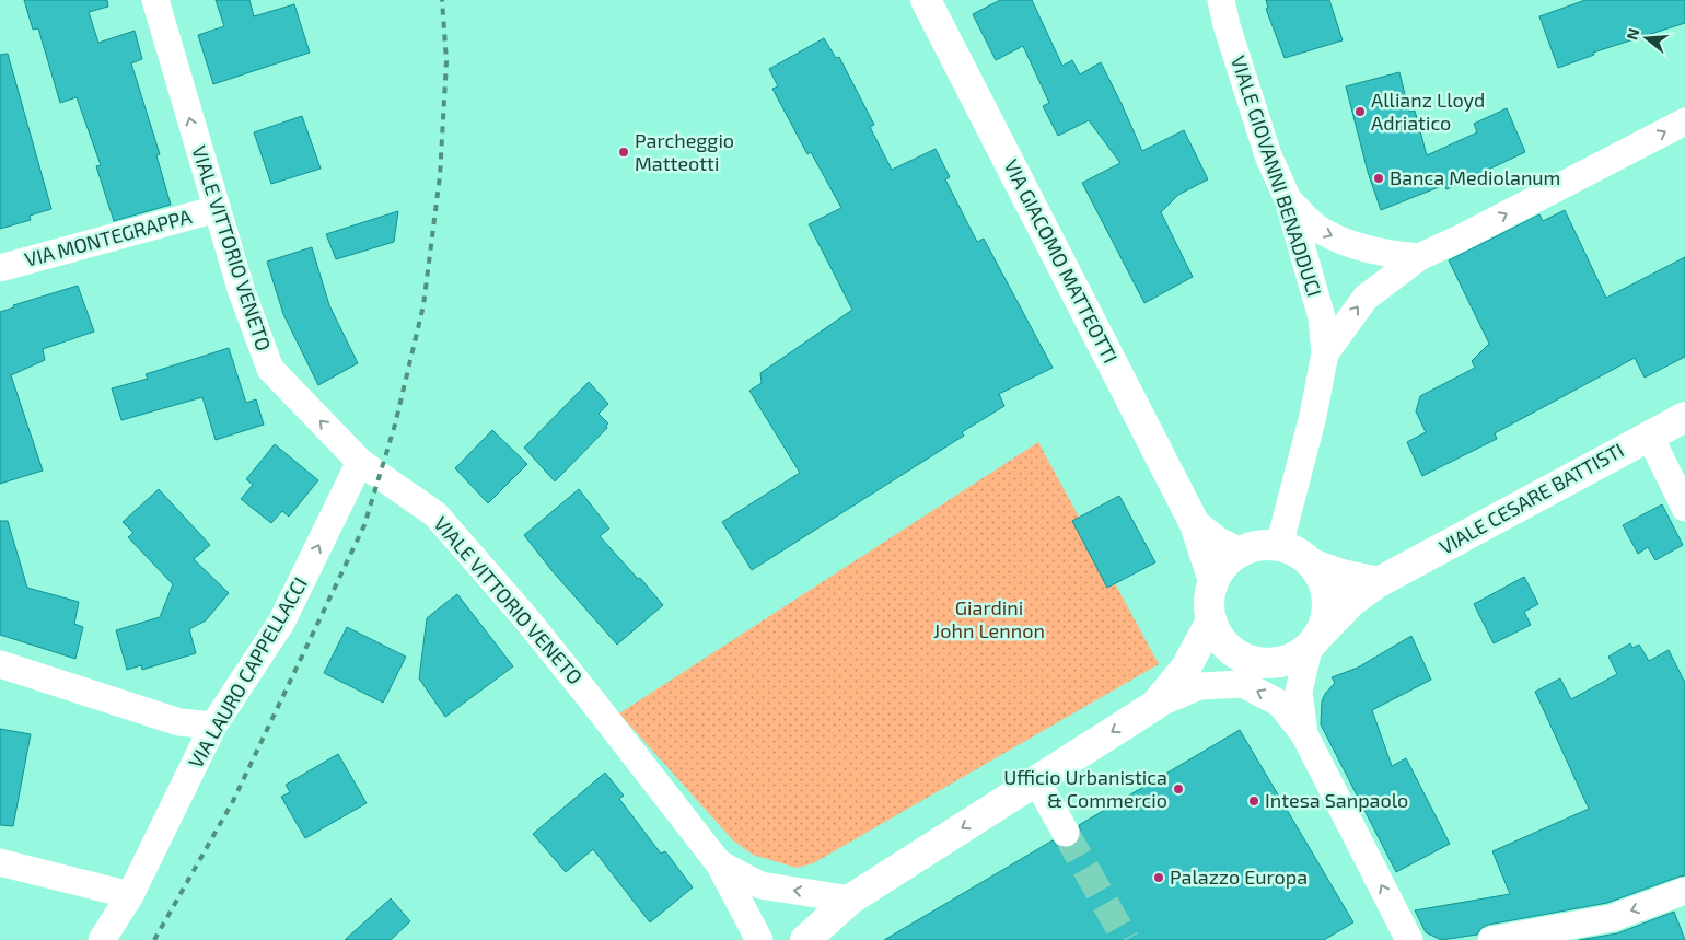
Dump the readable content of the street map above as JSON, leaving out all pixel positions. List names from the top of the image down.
{
  "streets": {
    "street": [
      "VIALE GIOVANNI BENADDUCI",
      "VIA MONTEGRAPPA",
      "VIALE VITTORIO VENETO",
      "VIA GIACOMO MATTEOTTI",
      "VIALE CESARE BATTISTI",
      "VIA LAURO CAPPELLACCI"
    ]
  },
  "crossings": [
    ["VIALE GIOVANNI BENADDUCI", "VIA GIACOMO MATTEOTTI"],
    ["VIALE GIOVANNI BENADDUCI", "VIALE CESARE BATTISTI"],
    ["VIA MONTEGRAPPA", "VIALE VITTORIO VENETO"],
    ["VIALE VITTORIO VENETO", "VIA LAURO CAPPELLACCI"],
    ["VIA GIACOMO MATTEOTTI", "VIALE CESARE BATTISTI"]
  ],
  "one_way": ["VIALE VITTORIO VENETO", "VIA LAURO CAPPELLACCI"],
  "parks": ["Giardini John Lennon"],
  "places": [
    "Allianz Lloyd Adriatico",
    "Parcheggio Matteotti",
    "Banca Mediolanum",
    "Ufficio Urbanistica & Commercio",
    "Intesa Sanpaolo",
    "Palazzo Europa"
  ],
  "north": "left"
}
